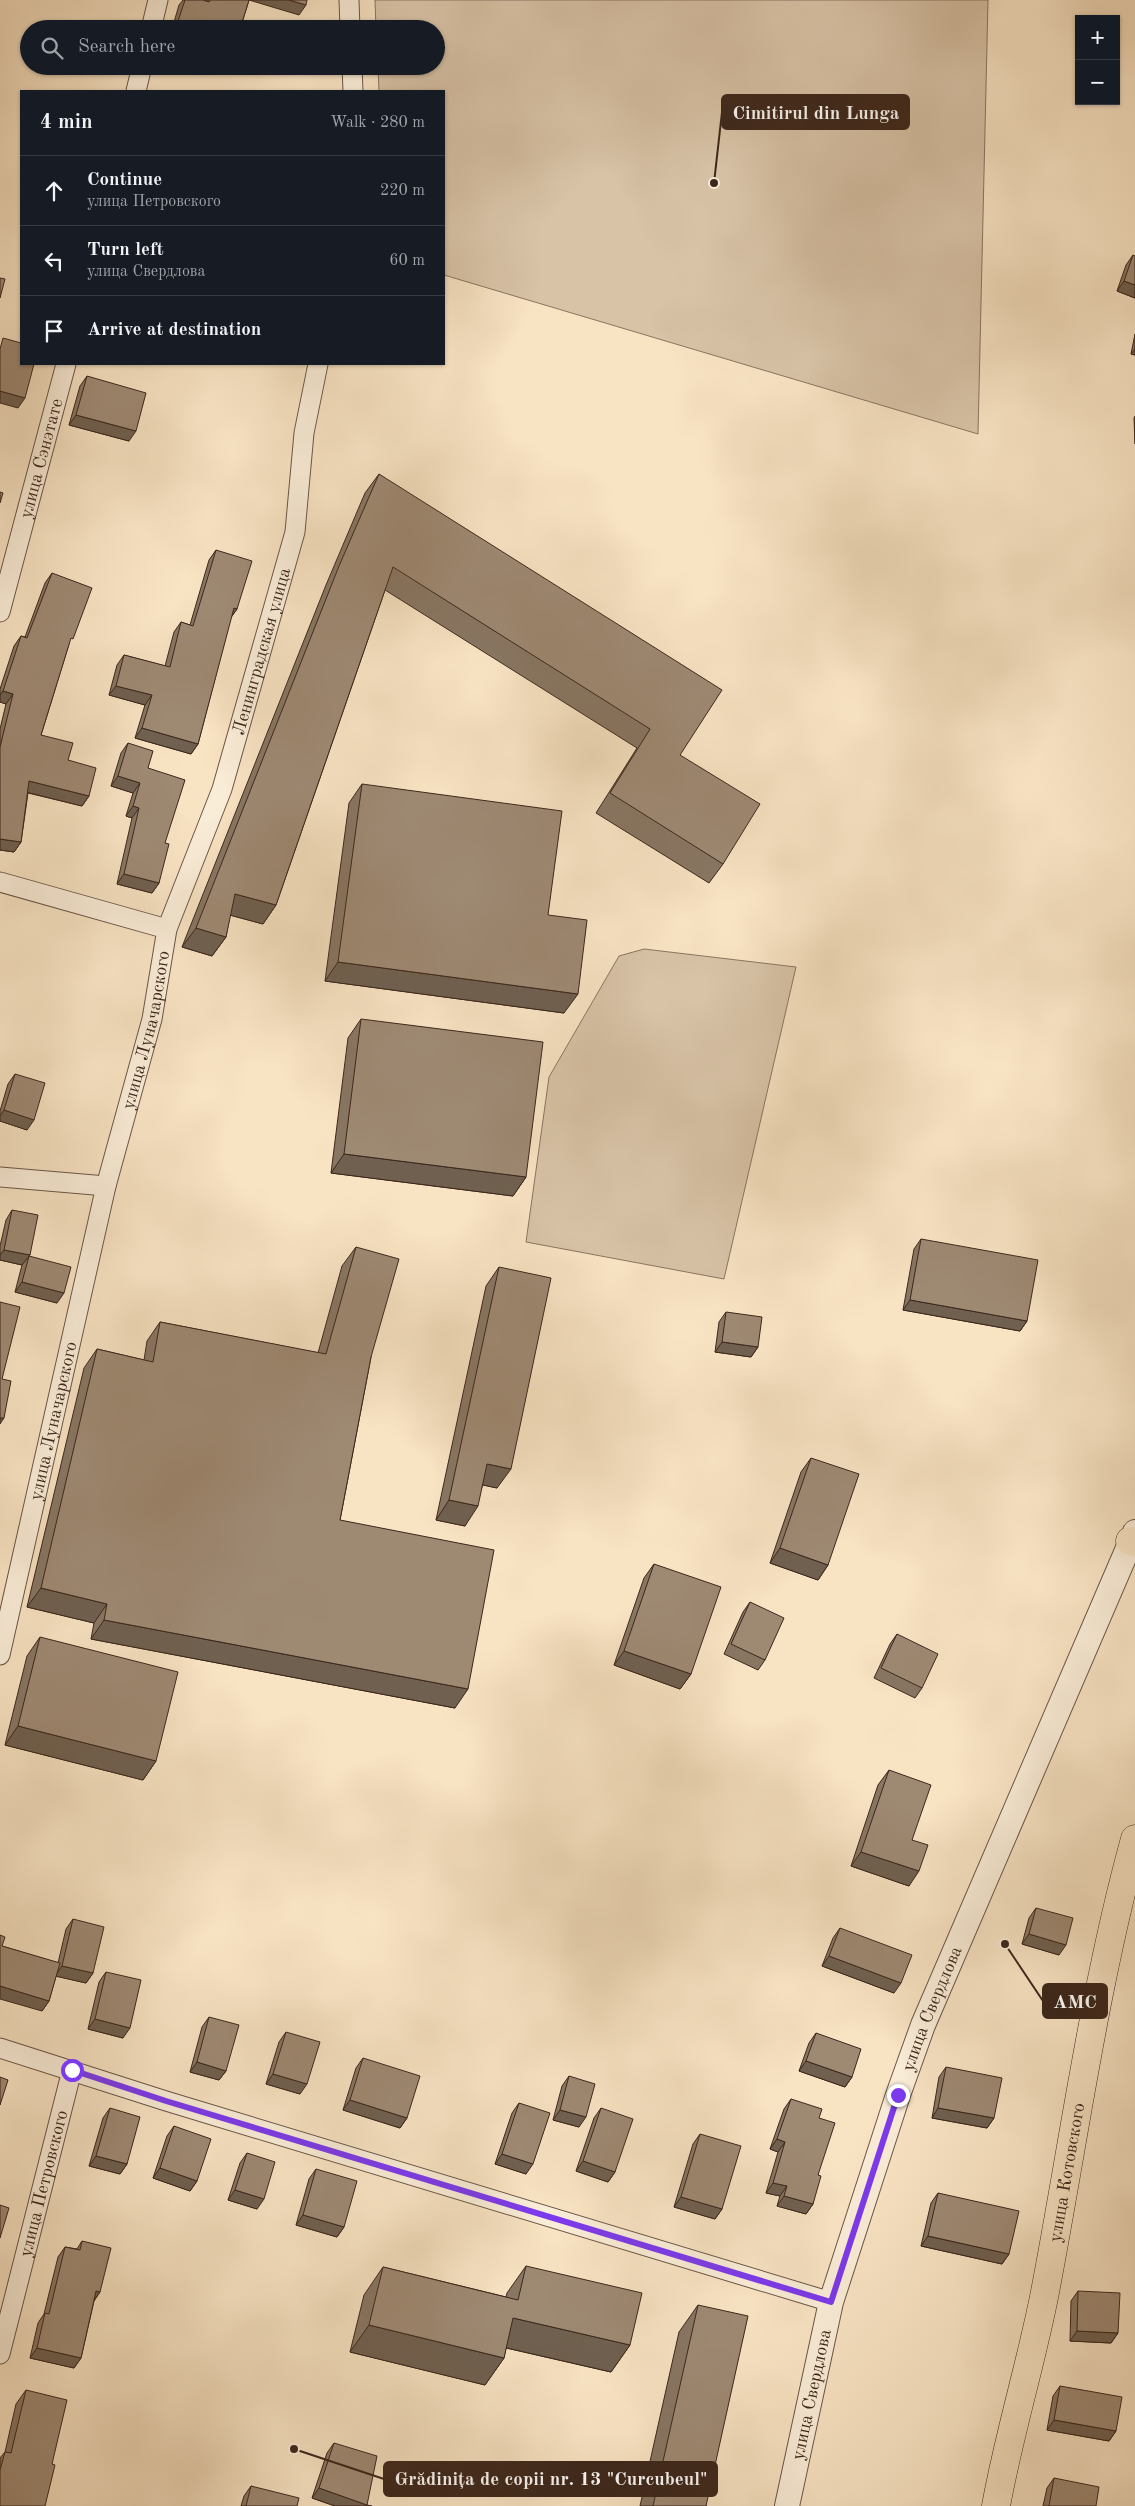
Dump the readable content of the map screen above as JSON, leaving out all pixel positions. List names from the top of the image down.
{
  "streets": {
    "highway": ["улица Котовского"],
    "street": [
      "улица Сэнэтате",
      "Ленинградская улица",
      "улица Луначарского",
      "улица Свердлова",
      "улица Петровского"
    ]
  },
  "crossings": [
    ["Ленинградская улица", "улица Луначарского"]
  ],
  "places": ["Cimitirul din Lunga", "AMC", "Grădinița de copii nr. 13 \"Curcubeul\""],
  "page": {
    "map_buttons": ["+", "−"],
    "search": "Search here",
    "heading": ["4 min", "Walk · 280 m"],
    "list": [
      ["Continue", "улица Петровского", "220 m"],
      ["Turn left", "улица Свердлова", "60 m"],
      "Arrive at destination"
    ]
  }
}
